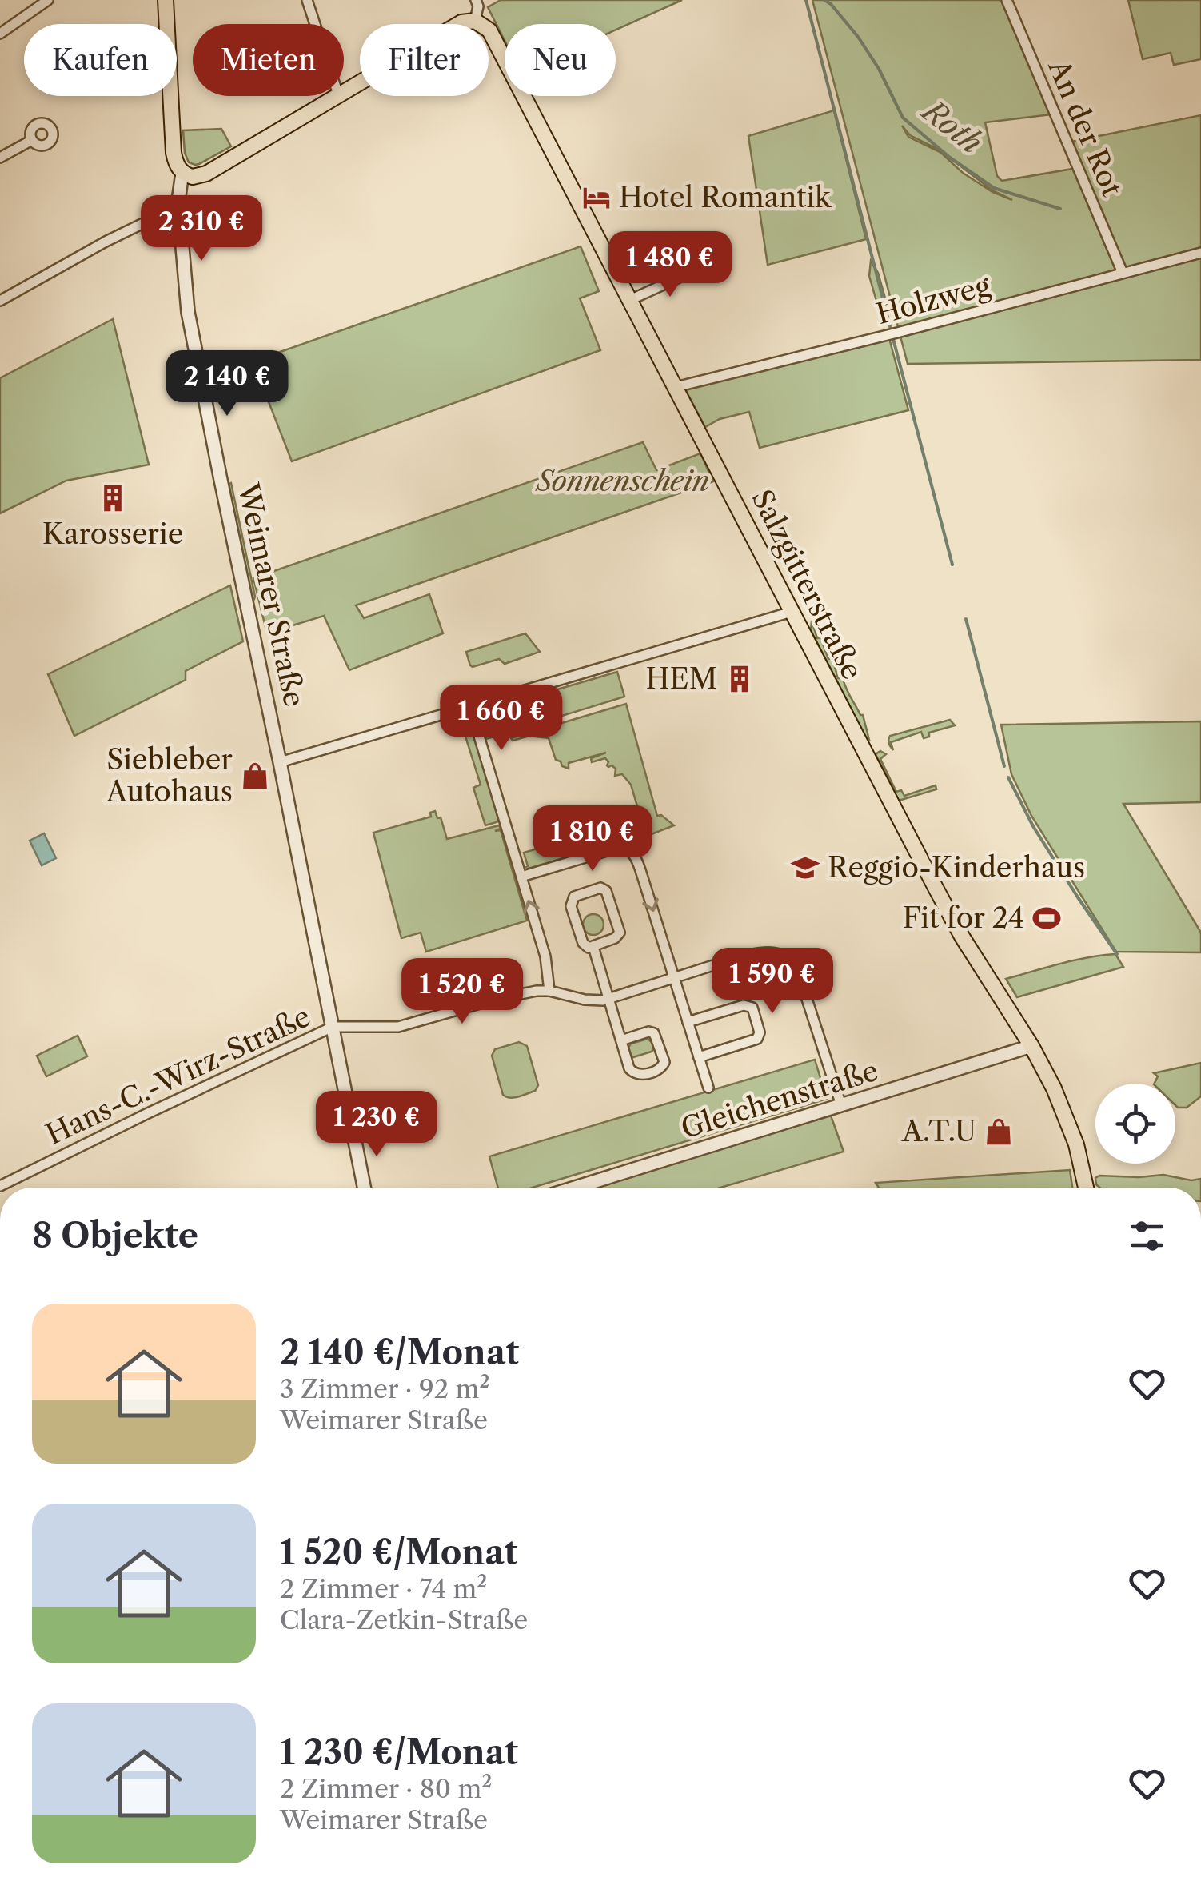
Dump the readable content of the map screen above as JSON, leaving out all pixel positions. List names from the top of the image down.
{
  "streets": {
    "main road": ["Salzgitterstraße", "Weimarer Straße"],
    "street": [
      "An der Rot",
      "Holzweg",
      "Hans-C.-Wirz-Straße",
      "Gleichenstraße"
    ]
  },
  "crossings": [
    ["An der Rot", "Holzweg"],
    ["Holzweg", "Salzgitterstraße"],
    ["Salzgitterstraße", "Gleichenstraße"],
    ["Weimarer Straße", "Hans-C.-Wirz-Straße"]
  ],
  "water": ["Roth"],
  "parks": ["Sonnenschein"],
  "places": {
    "hotel": ["Hotel Romantik"],
    "building": ["Karosserie", "HEM"],
    "shop": ["Siebleber Autohaus", "A.T.U"],
    "school or university": ["Reggio-Kinderhaus"],
    "sports": ["Fit for 24"]
  },
  "page": {
    "chip": [
      "Kaufen",
      "Mieten",
      "Filter",
      "Neu"
    ],
    "price": [
      "2 310 €",
      "1 480 €",
      "2 140 €",
      "1 660 €",
      "1 810 €",
      "1 590 €",
      "1 520 €",
      "1 230 €"
    ],
    "heading": "8 Objekte",
    "list": [
      {
        "name": "2 140 €/Monat",
        "note": "3 Zimmer · 92 m² · Weimarer Straße"
      },
      {
        "name": "1 520 €/Monat",
        "note": "2 Zimmer · 74 m² · Clara-Zetkin-Straße"
      },
      {
        "name": "1 230 €/Monat",
        "note": "2 Zimmer · 80 m² · Weimarer Straße"
      }
    ]
  }
}
